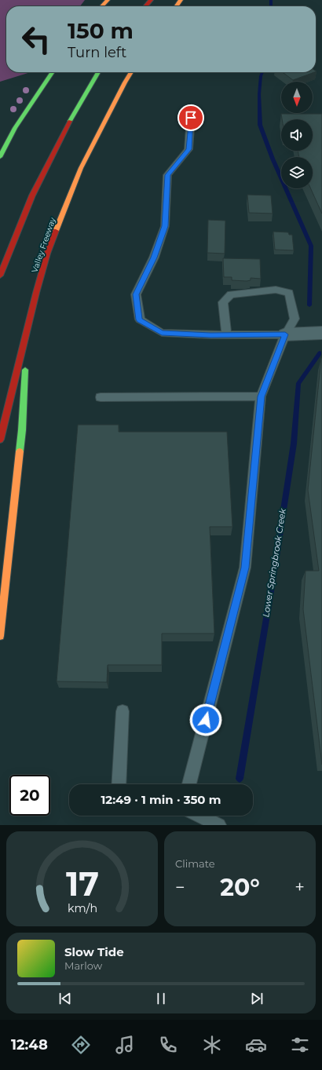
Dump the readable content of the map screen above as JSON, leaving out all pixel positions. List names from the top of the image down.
{
  "streets": {
    "main road": ["Valley Freeway"]
  },
  "water": ["Lower Springbrook Creek"],
  "north": "bottom",
  "page": {
    "turn": ["150 m", "Turn left"],
    "limit": "20",
    "trip": "12:49 · 1 min · 350 m",
    "tile": "Climate",
    "heat": ["−", "20°", "+"],
    "song": ["Slow Tide", "Marlow"],
    "tabs": "12:48",
    "gauge": ["17", "km/h"]
  }
}
